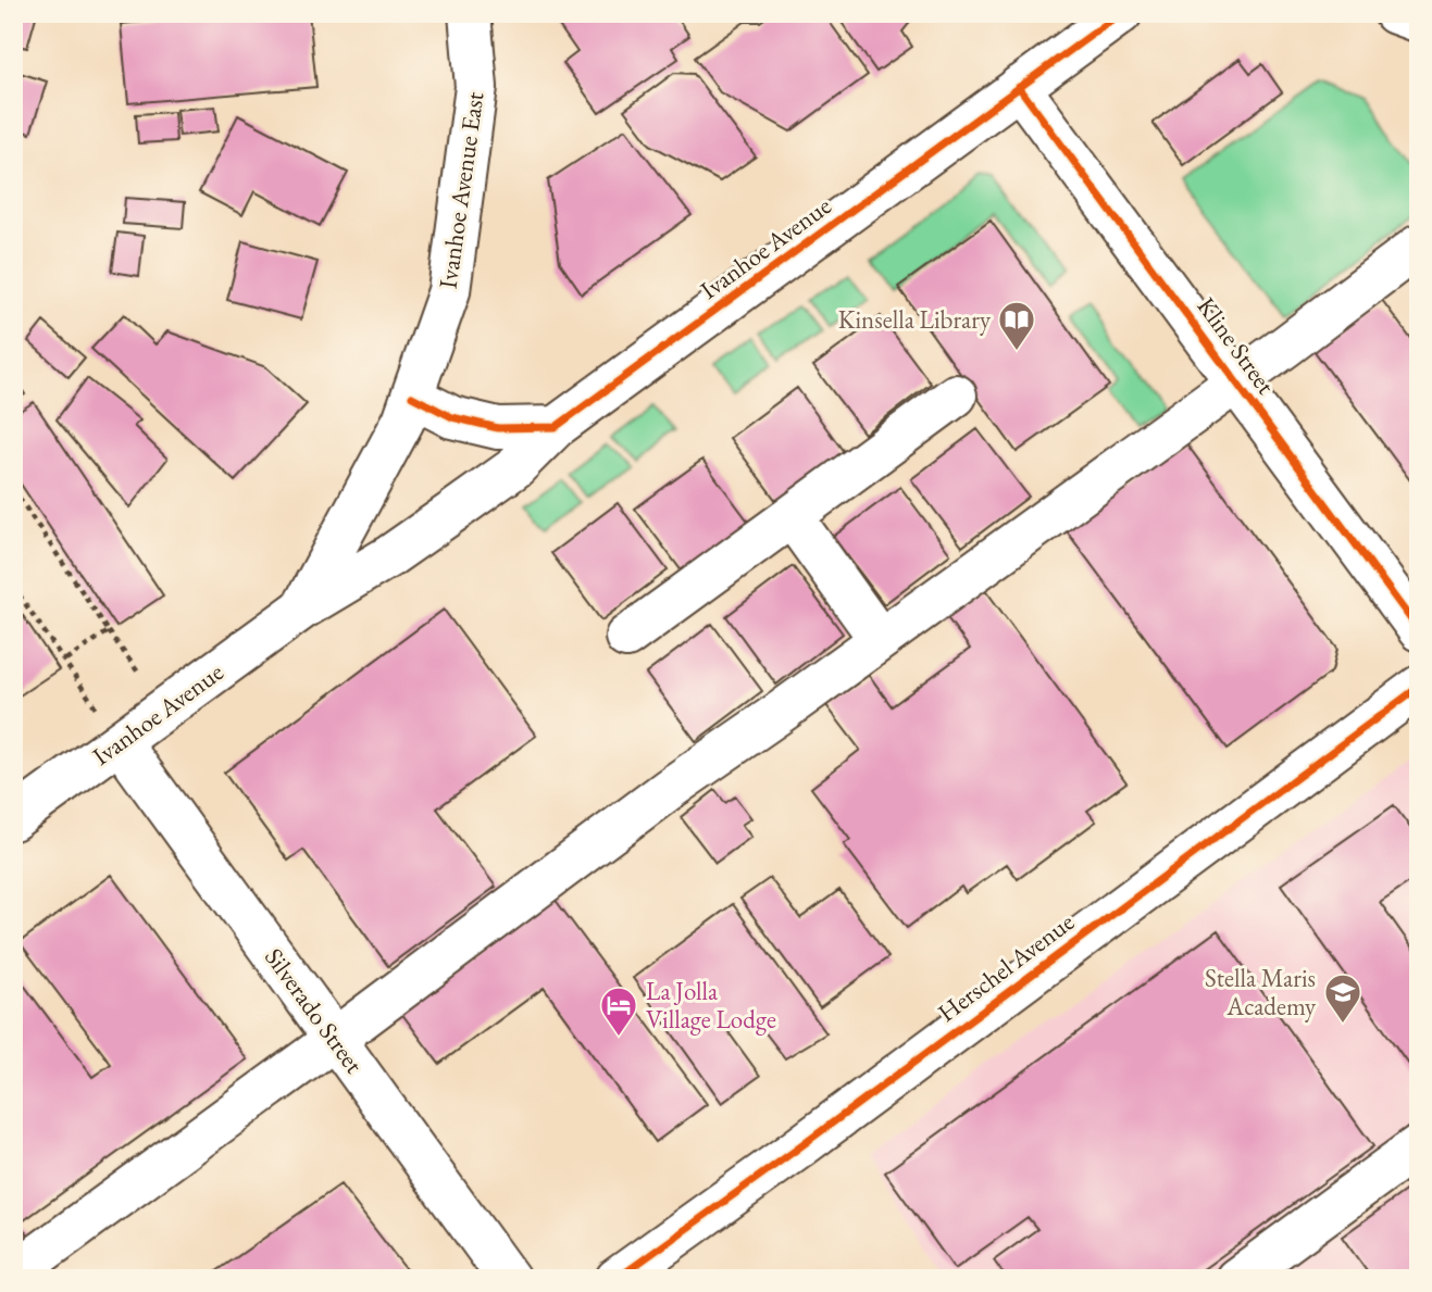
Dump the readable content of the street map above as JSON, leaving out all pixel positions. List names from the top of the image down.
{
  "streets": {
    "street": [
      "Ivanhoe Avenue East",
      "Ivanhoe Avenue",
      "Kline Street",
      "Herschel Avenue",
      "Silverado Street"
    ]
  },
  "crossings": [
    ["Ivanhoe Avenue East", "Ivanhoe Avenue"],
    ["Ivanhoe Avenue", "Kline Street"],
    ["Ivanhoe Avenue", "Silverado Street"]
  ],
  "places": {
    "library": ["Kinsella Library"],
    "school or university": ["Stella Maris Academy"],
    "hotel": ["La Jolla Village Lodge"]
  }
}
